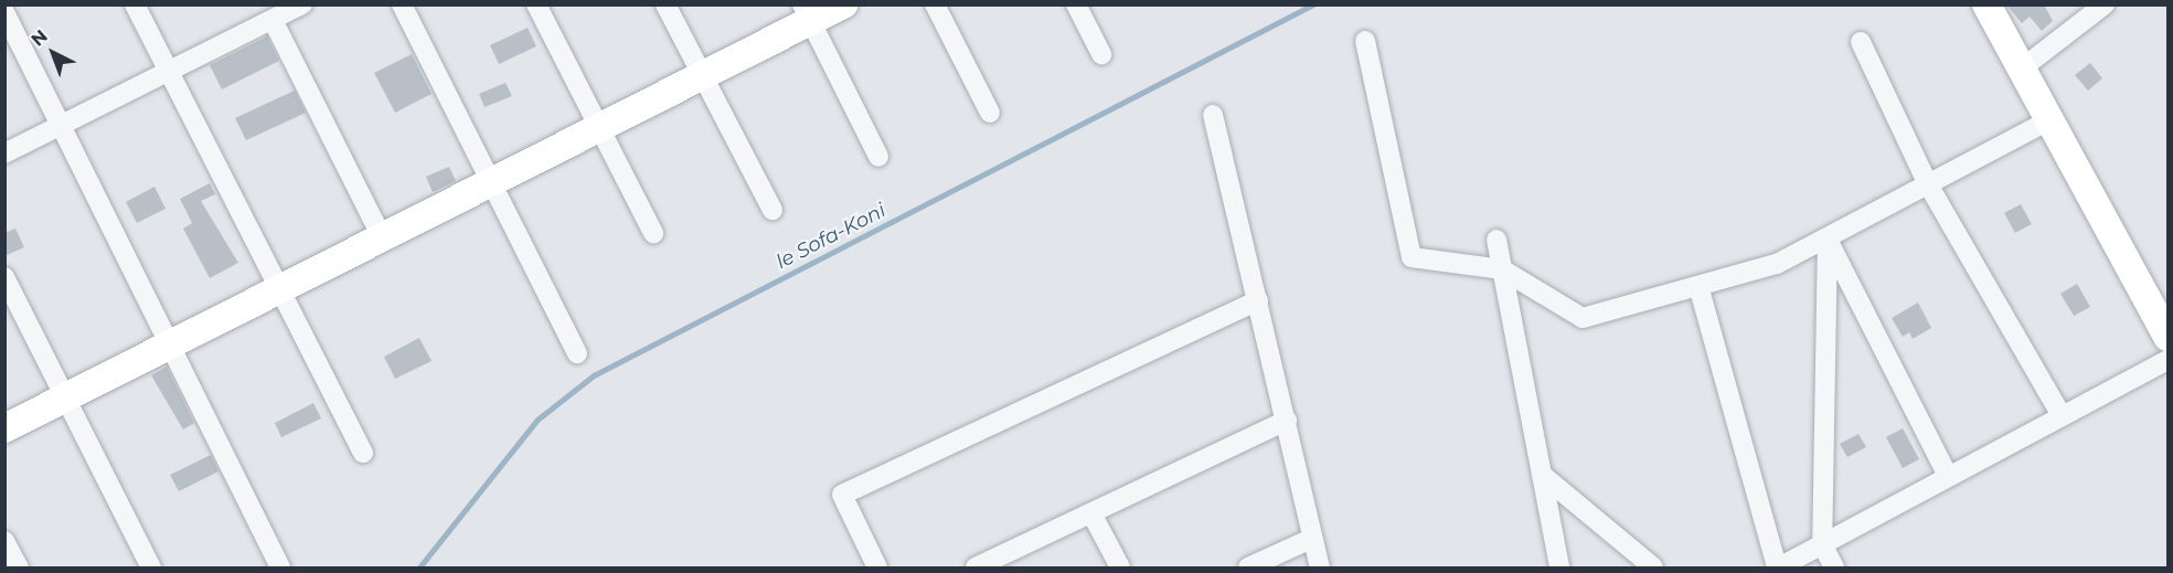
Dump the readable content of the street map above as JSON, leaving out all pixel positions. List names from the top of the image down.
{
  "water": ["le Sofa-Koni"],
  "north": "top left"
}
